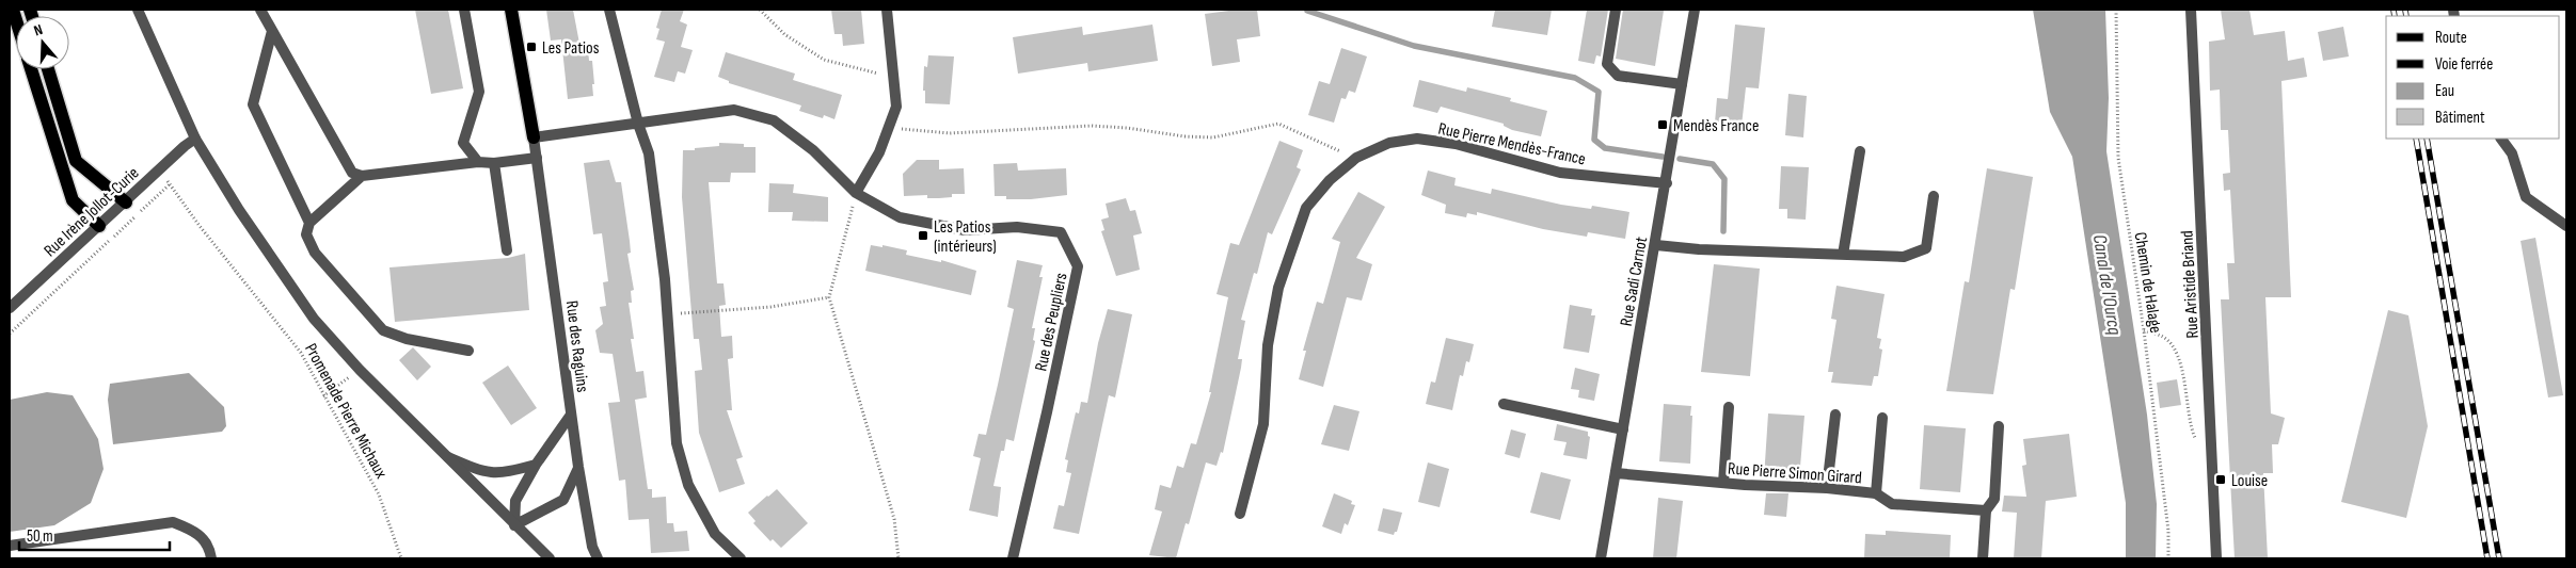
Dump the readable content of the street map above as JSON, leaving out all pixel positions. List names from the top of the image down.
{
  "streets": {
    "street": [
      "Rue Pierre Mendès-France",
      "Rue Irène Jollot-Curie",
      "Rue Sadi Carnot",
      "Rue Aristide Briand",
      "Rue des Peupliers",
      "Rue des Raguins",
      "Rue Pierre Simon Girard"
    ],
    "path": ["Chemin de Halage", "Promenade Pierre Michaux"]
  },
  "crossings": [
    ["Rue Pierre Mendès-France", "Rue Sadi Carnot"],
    ["Rue Sadi Carnot", "Rue Pierre Simon Girard"],
    ["Rue des Peupliers", "Rue des Raguins"]
  ],
  "water": ["Canal de l'Ourcq"],
  "places": {
    "transit": [
      "Les Patios",
      "Mendès France",
      "Les Patios (intérieurs)",
      "Louise"
    ]
  },
  "legend": [
    "Route",
    "Voie ferrée",
    "Eau",
    "Bâtiment"
  ],
  "scale_bar": "50 m",
  "north": "top"
}
